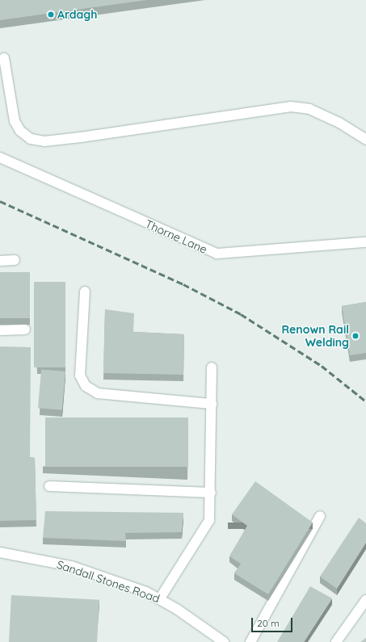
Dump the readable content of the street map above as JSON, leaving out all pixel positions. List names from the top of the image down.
{
  "streets": {
    "street": ["Thorne Lane", "Sandall Stones Road"]
  },
  "places": ["Ardagh", "Renown Rail Welding"],
  "scale_bar": "20 m"
}
